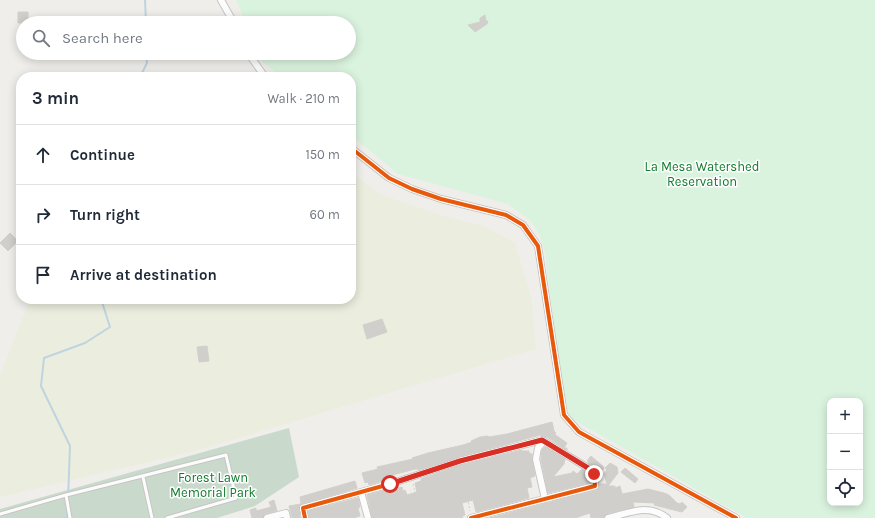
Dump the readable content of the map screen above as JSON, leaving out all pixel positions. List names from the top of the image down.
{
  "parks": ["La Mesa Watershed Reservation", "Forest Lawn Memorial Park"],
  "page": {
    "search": "Search here",
    "heading": ["3 min", "Walk · 210 m"],
    "list": [
      ["Continue", "150 m"],
      ["Turn right", "60 m"],
      "Arrive at destination"
    ],
    "map_buttons": ["+", "−"]
  }
}
